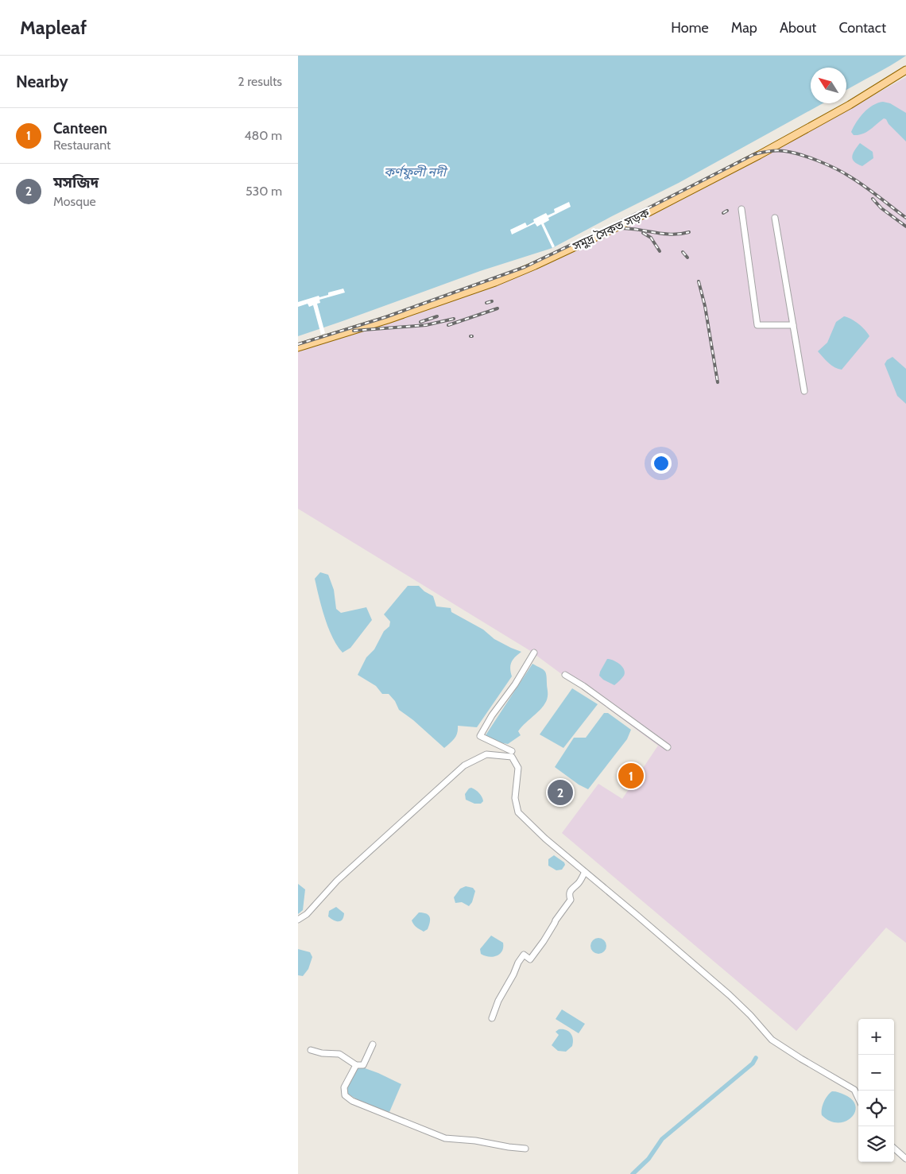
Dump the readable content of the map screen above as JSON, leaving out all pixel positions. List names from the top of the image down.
{
  "streets": {
    "main road": ["সমুদ্র সৈকত সড়ক"]
  },
  "water": ["কর্ণফুলী নদী"],
  "north": "top left",
  "page": {
    "header": "Mapleaf",
    "nav": [
      "Home",
      "Map",
      "About",
      "Contact"
    ],
    "heading": ["Nearby", "2 results"],
    "list": [
      {
        "mark": "1",
        "name": "Canteen",
        "note": "Restaurant",
        "value": "480 m"
      },
      {
        "mark": "2",
        "name": "মসজিদ",
        "note": "Mosque",
        "value": "530 m"
      }
    ],
    "pins": ["1", "2"],
    "map_buttons": ["+", "−"]
  }
}
